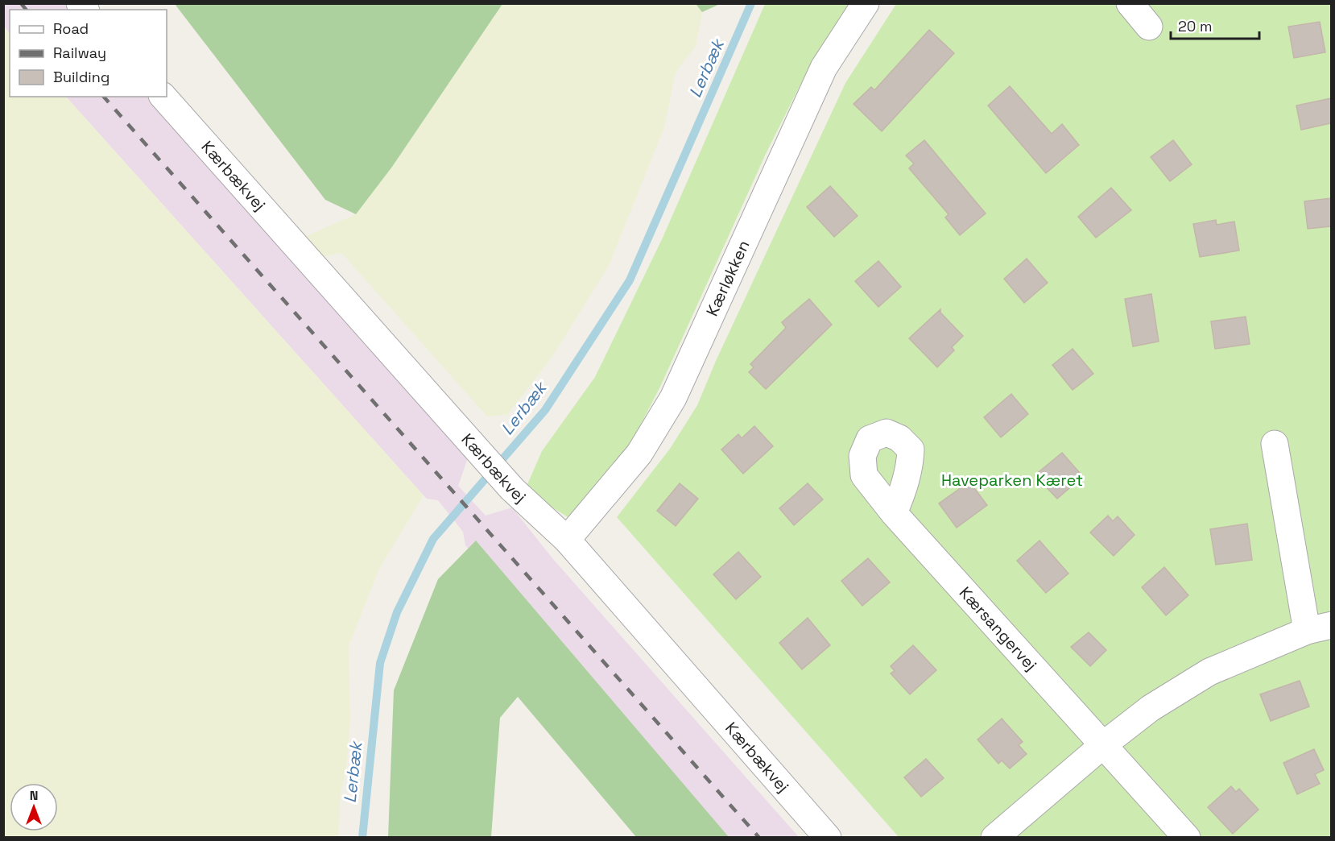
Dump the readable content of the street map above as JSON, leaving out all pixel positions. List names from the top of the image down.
{
  "streets": {
    "street": ["Kærbækvej", "Kærløkken", "Kærsangervej"]
  },
  "crossings": [
    ["Kærbækvej", "Kærløkken"]
  ],
  "water": ["Lerbæk"],
  "parks": ["Haveparken Kæret"],
  "legend": ["Road", "Railway", "Building"],
  "scale_bar": "20 m",
  "north": "top"
}
